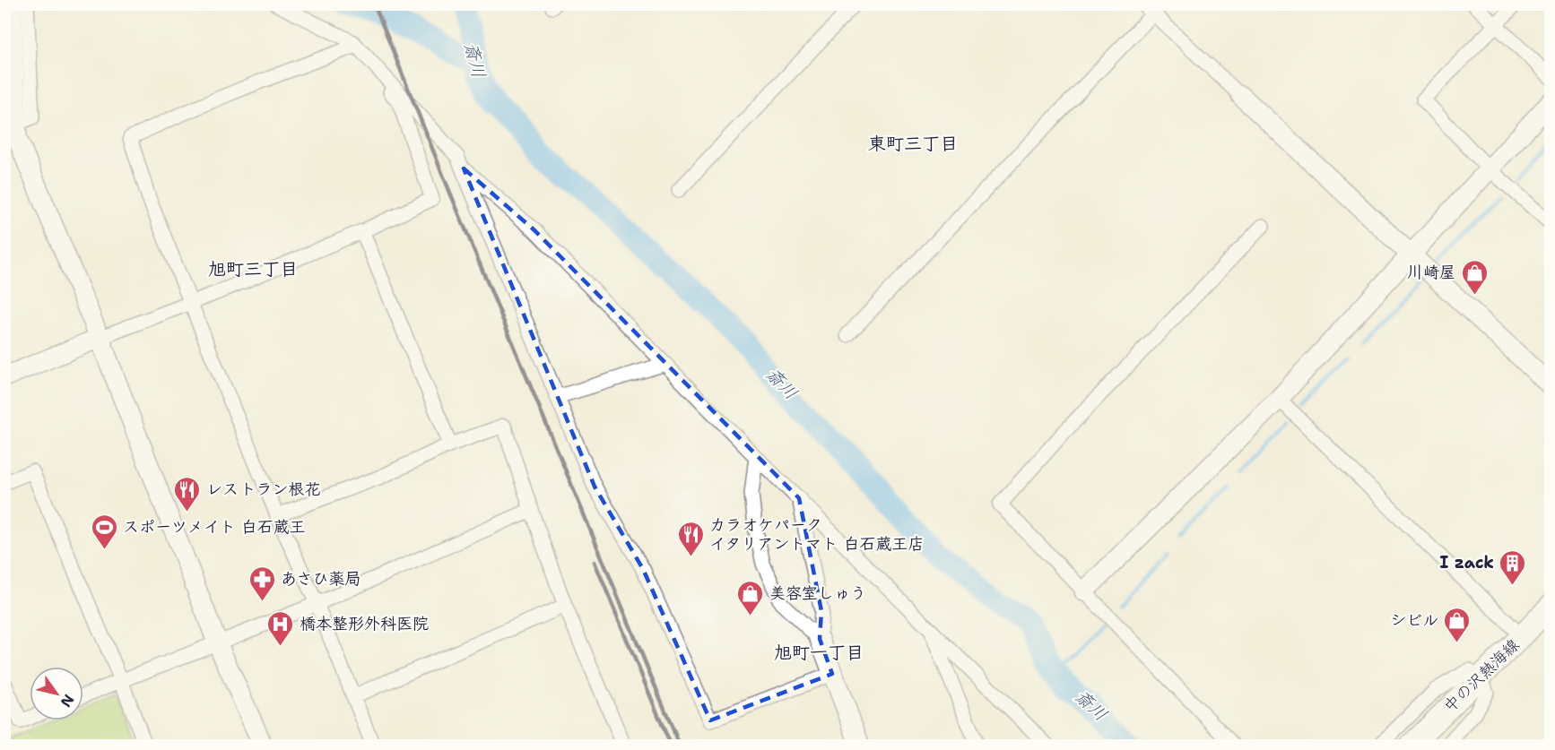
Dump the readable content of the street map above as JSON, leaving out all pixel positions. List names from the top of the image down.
{
  "streets": {
    "main road": ["中の沢熱海線"]
  },
  "districts": ["東町三丁目", "旭町三丁目", "旭町一丁目"],
  "water": ["斎川"],
  "places": {
    "shop": ["川崎屋", "美容室しゅう", "シビル"],
    "restaurant": ["レストラン根花", "カラオケパーク イタリアントマト 白石蔵王店"],
    "sports": ["スポーツメイト 白石蔵王"],
    "building": ["I zack"],
    "pharmacy": ["あさひ薬局"],
    "hospital": ["橋本整形外科医院"]
  },
  "north": "bottom right"
}
